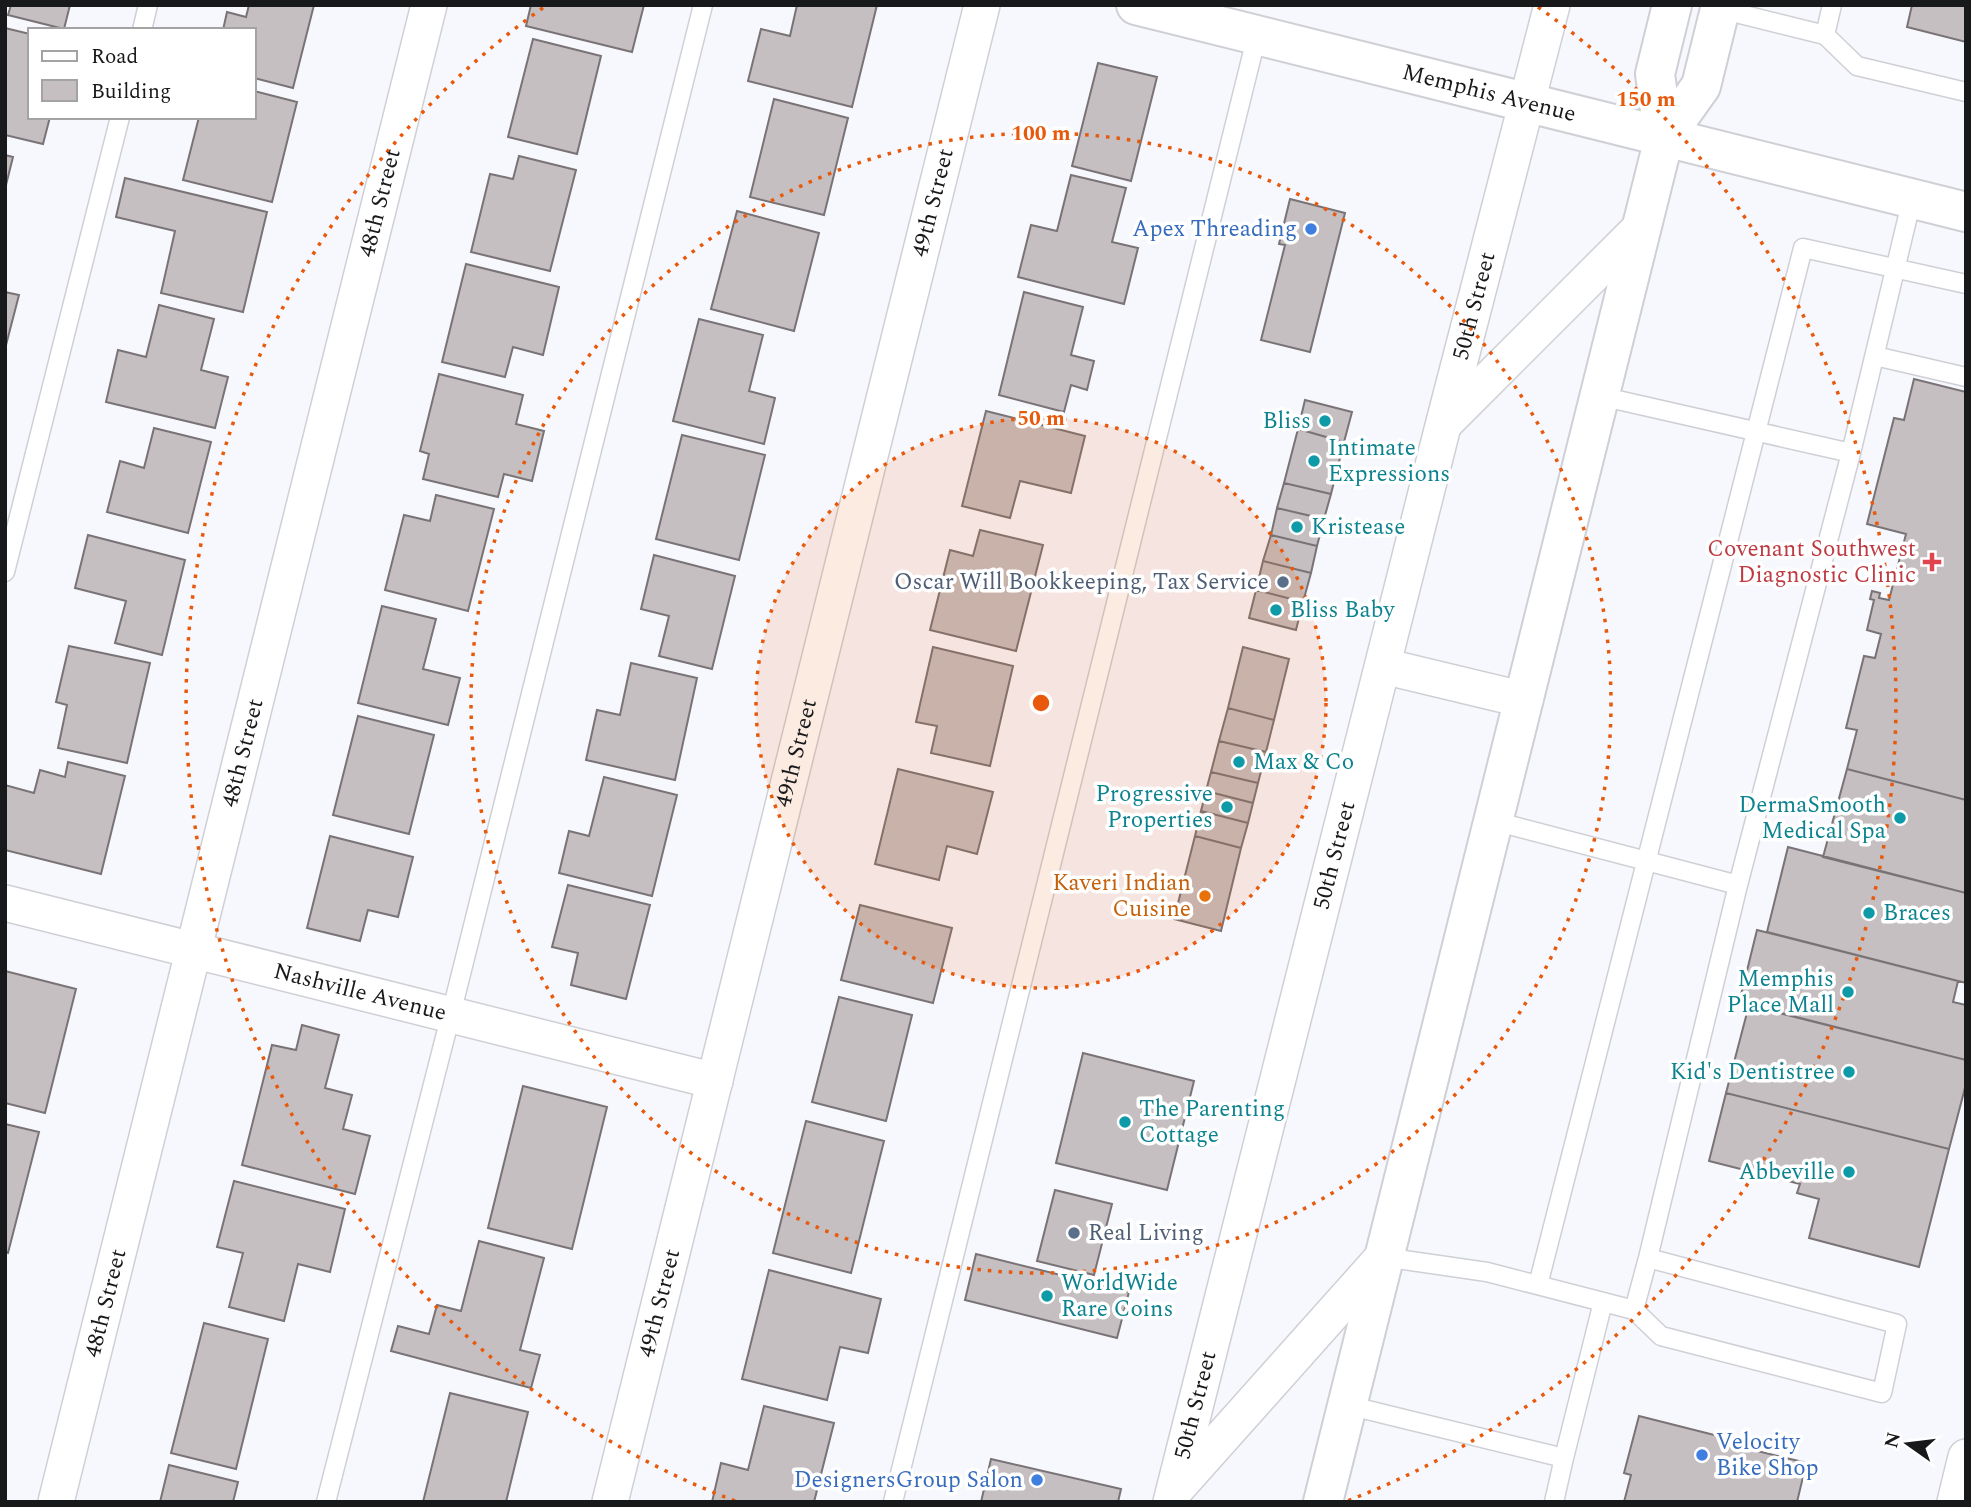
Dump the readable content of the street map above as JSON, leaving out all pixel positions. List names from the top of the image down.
{
  "streets": {
    "main road": ["Memphis Avenue"],
    "street": [
      "48th Street",
      "49th Street",
      "50th Street",
      "Nashville Avenue"
    ]
  },
  "crossings": [
    ["Memphis Avenue", "50th Street"],
    ["48th Street", "Nashville Avenue"],
    ["49th Street", "Nashville Avenue"]
  ],
  "places": {
    "other": [
      "Apex Threading",
      "Bliss",
      "Intimate Expressions",
      "Kristease",
      "Oscar Will Bookkeeping, Tax Service",
      "Bliss Baby",
      "Max & Co",
      "Progressive Properties",
      "DermaSmooth Medical Spa",
      "Kaveri Indian Cuisine",
      "Braces",
      "Memphis Place Mall",
      "Kid's Dentistree",
      "The Parenting Cottage",
      "Abbeville",
      "Real Living",
      "WorldWide Rare Coins",
      "Velocity Bike Shop",
      "DesignersGroup Salon"
    ],
    "health": ["Covenant Southwest Diagnostic Clinic"]
  },
  "legend": ["Road", "Building"],
  "north": "left",
  "rings": ["150 m", "100 m", "50 m"]
}
